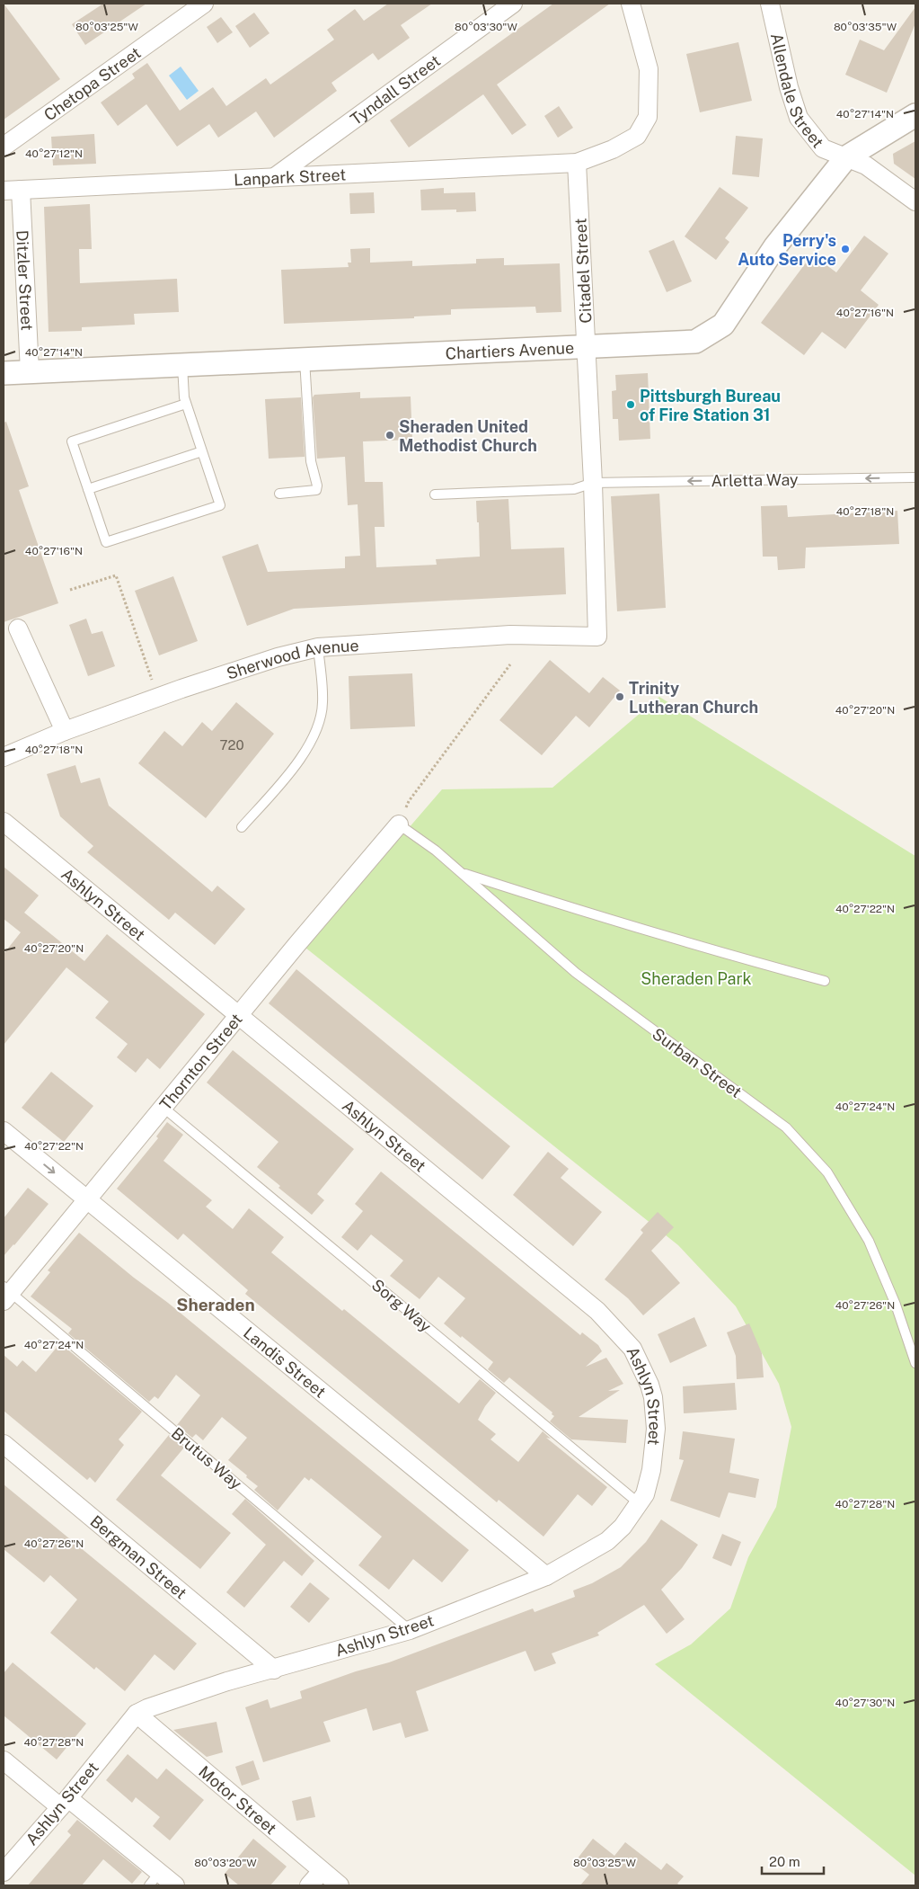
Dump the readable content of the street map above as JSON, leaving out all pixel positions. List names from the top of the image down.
{
  "streets": {
    "street": [
      "Chetopa Street",
      "Allendale Street",
      "Tyndall Street",
      "Lanpark Street",
      "Citadel Street",
      "Ditzler Street",
      "Chartiers Avenue",
      "Sherwood Avenue",
      "Ashlyn Street",
      "Thornton Street",
      "Landis Street",
      "Bergman Street",
      "Motor Street"
    ],
    "lane": [
      "Arletta Way",
      "Surban Street",
      "Sorg Way",
      "Brutus Way"
    ]
  },
  "crossings": [
    ["Allendale Street", "Chartiers Avenue"],
    ["Tyndall Street", "Lanpark Street"],
    ["Lanpark Street", "Citadel Street"],
    ["Lanpark Street", "Ditzler Street"],
    ["Citadel Street", "Chartiers Avenue"],
    ["Citadel Street", "Arletta Way"],
    ["Citadel Street", "Sherwood Avenue"],
    ["Ditzler Street", "Chartiers Avenue"],
    ["Ashlyn Street", "Thornton Street"],
    ["Ashlyn Street", "Sorg Way"],
    ["Ashlyn Street", "Landis Street"],
    ["Ashlyn Street", "Brutus Way"],
    ["Ashlyn Street", "Bergman Street"],
    ["Ashlyn Street", "Motor Street"],
    ["Thornton Street", "Surban Street"],
    ["Thornton Street", "Sorg Way"],
    ["Thornton Street", "Landis Street"],
    ["Thornton Street", "Brutus Way"]
  ],
  "one_way": ["Arletta Way"],
  "districts": ["Sheraden"],
  "parks": ["Sheraden Park"],
  "places": [
    "Perry's Auto Service",
    "Pittsburgh Bureau of Fire Station 31",
    "Sheraden United Methodist Church",
    "Trinity Lutheran Church"
  ],
  "house_numbers": ["720"],
  "scale_bar": "20 m",
  "coordinates": [
    "80°03'25\"W",
    "80°03'30\"W",
    "80°03'35\"W",
    "40°27'14\"N",
    "40°27'12\"N",
    "40°27'16\"N",
    "40°27'18\"N",
    "40°27'20\"N",
    "40°27'22\"N",
    "40°27'24\"N",
    "40°27'26\"N",
    "40°27'28\"N",
    "40°27'30\"N",
    "80°03'20\"W"
  ]
}
